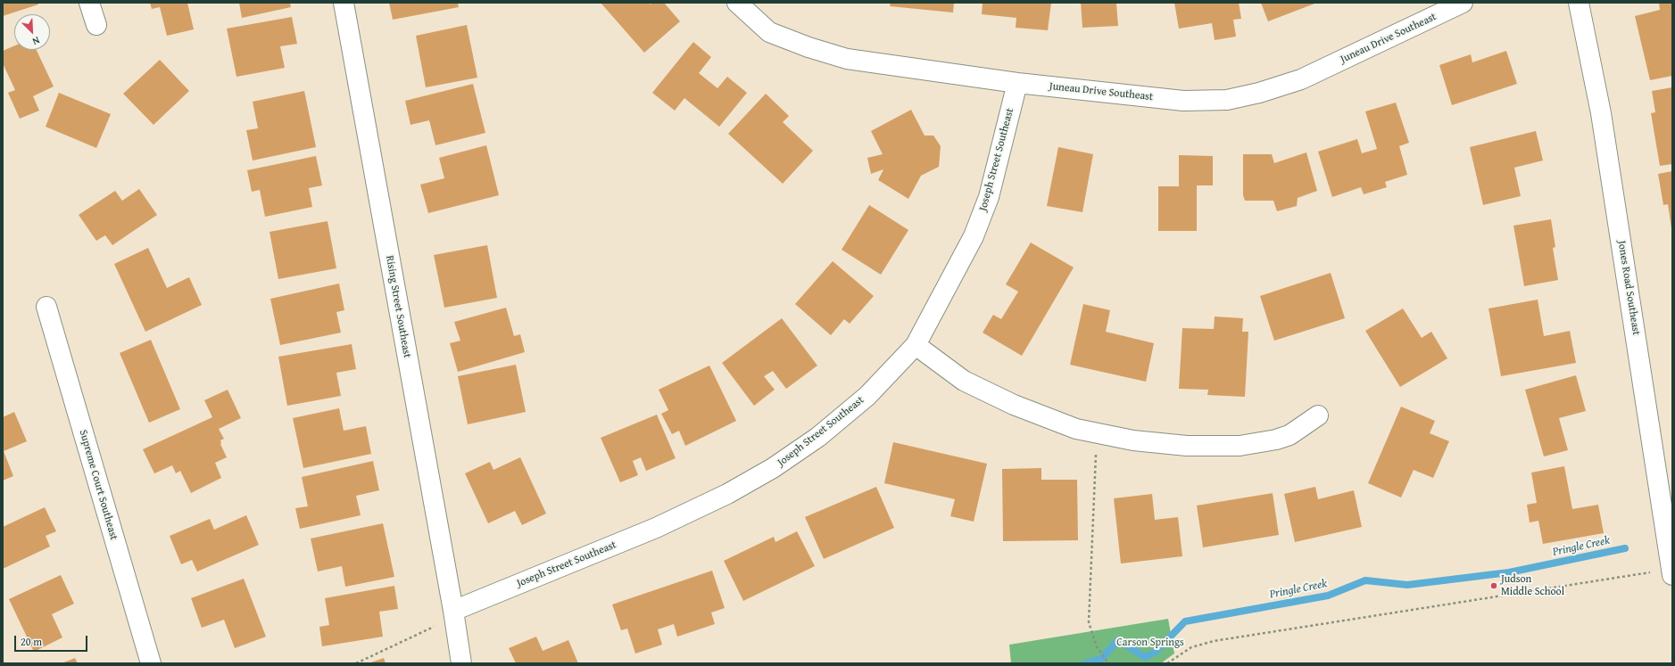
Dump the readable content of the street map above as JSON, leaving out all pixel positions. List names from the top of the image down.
{
  "streets": {
    "street": [
      "Juneau Drive Southeast",
      "Joseph Street Southeast",
      "Jones Road Southeast",
      "Rising Street Southeast",
      "Supreme Court Southeast"
    ]
  },
  "crossings": [
    ["Juneau Drive Southeast", "Joseph Street Southeast"],
    ["Joseph Street Southeast", "Rising Street Southeast"]
  ],
  "water": ["Pringle Creek"],
  "parks": ["Carson Springs"],
  "places": ["Judson Middle School"],
  "scale_bar": "20 m",
  "north": "bottom right"
}
